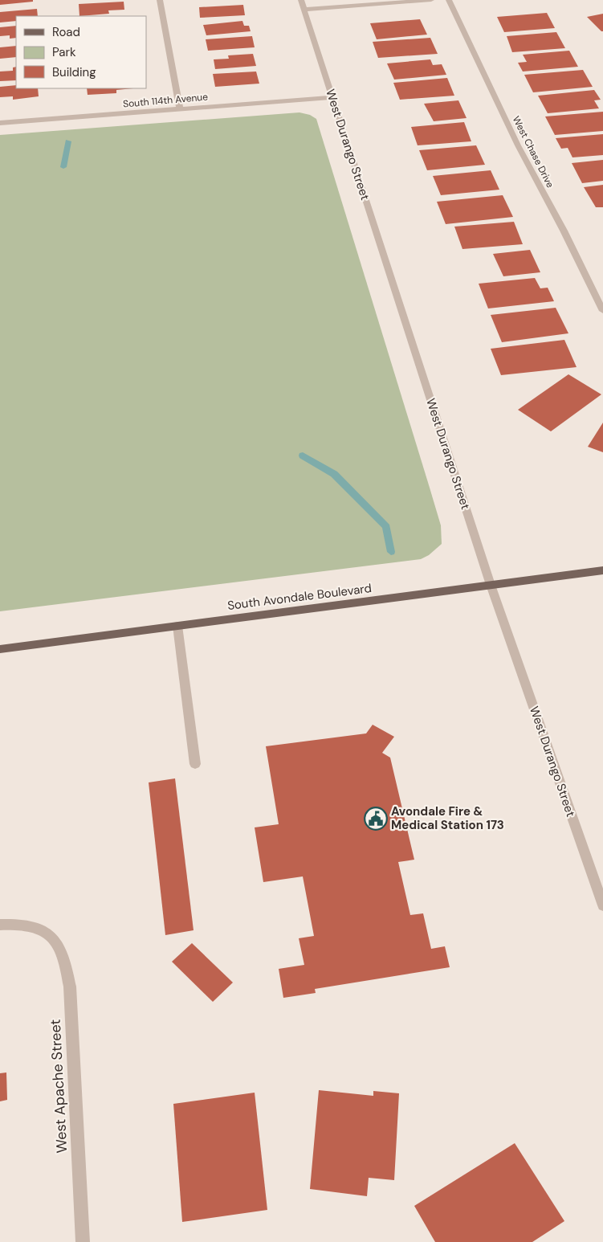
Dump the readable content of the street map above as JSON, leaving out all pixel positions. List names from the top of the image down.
{
  "streets": {
    "main road": ["South Avondale Boulevard"],
    "street": [
      "South 114th Avenue",
      "West Durango Street",
      "West Chase Drive",
      "West Apache Street"
    ]
  },
  "crossings": [
    ["South 114th Avenue", "West Durango Street"],
    ["West Durango Street", "South Avondale Boulevard"]
  ],
  "places": {
    "public building": ["Avondale Fire & Medical Station 173"]
  },
  "legend": ["Road", "Park", "Building"]
}
